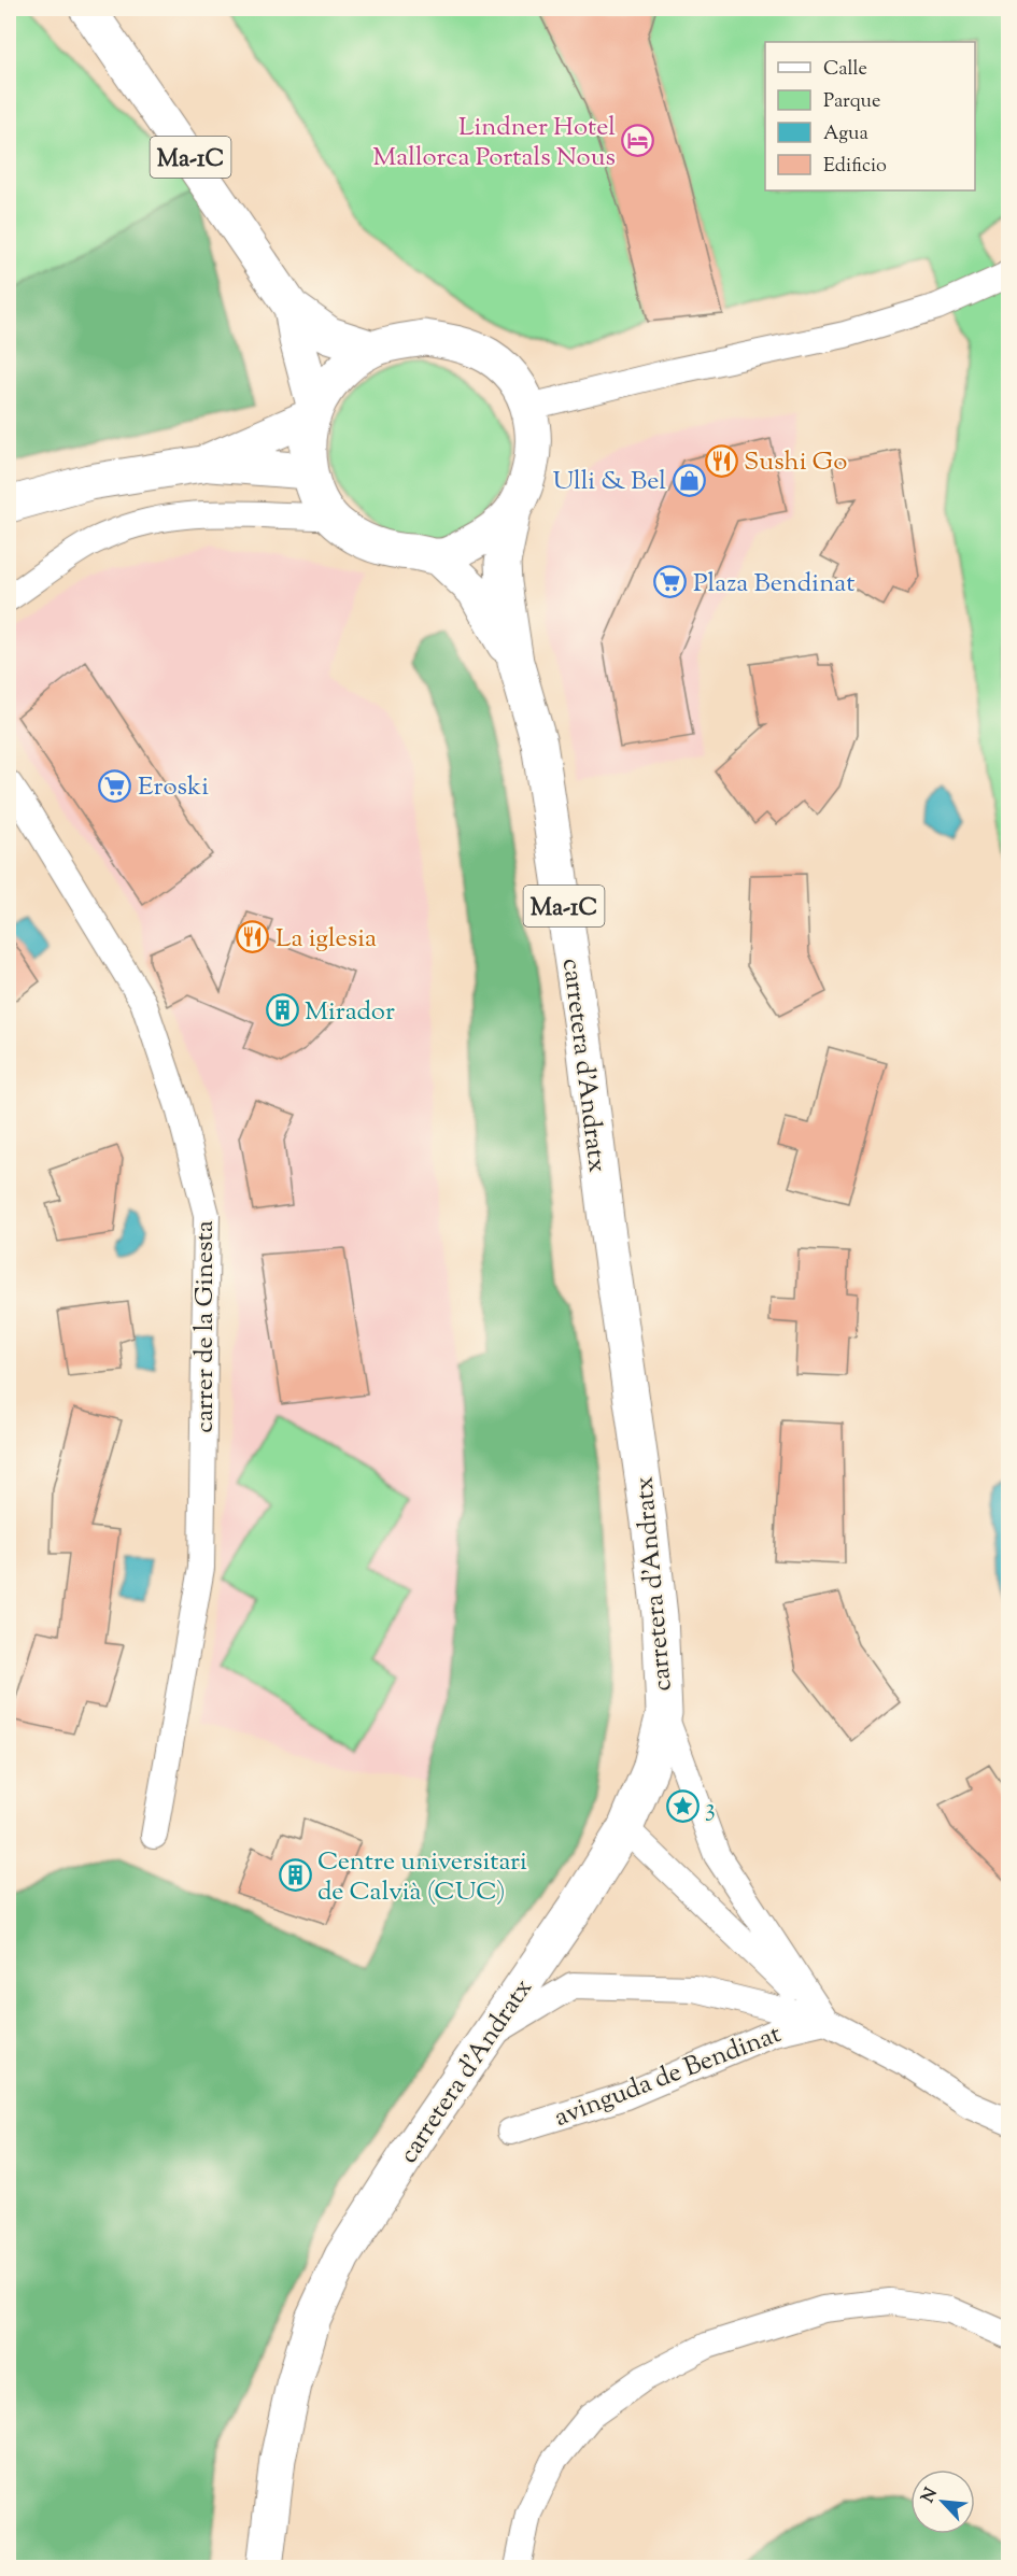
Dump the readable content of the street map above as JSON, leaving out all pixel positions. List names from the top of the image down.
{
  "streets": {
    "main road": ["Ma-1C", "carretera d'Andratx"],
    "street": ["carrer de la Ginesta", "avinguda de Bendinat"]
  },
  "crossings": [
    ["Ma-1C", "carretera d'Andratx"],
    ["carretera d'Andratx", "avinguda de Bendinat"]
  ],
  "places": {
    "hotel": ["Lindner Hotel Mallorca Portals Nous"],
    "restaurant": ["Sushi Go", "La iglesia"],
    "shop": ["Ulli & Bel"],
    "supermarket": ["Plaza Bendinat", "Eroski"],
    "building": ["Mirador", "Centre universitari de Calvià (CUC)"],
    "place": ["3"]
  },
  "legend": [
    "Calle",
    "Parque",
    "Agua",
    "Edificio"
  ],
  "north": "top left"
}
